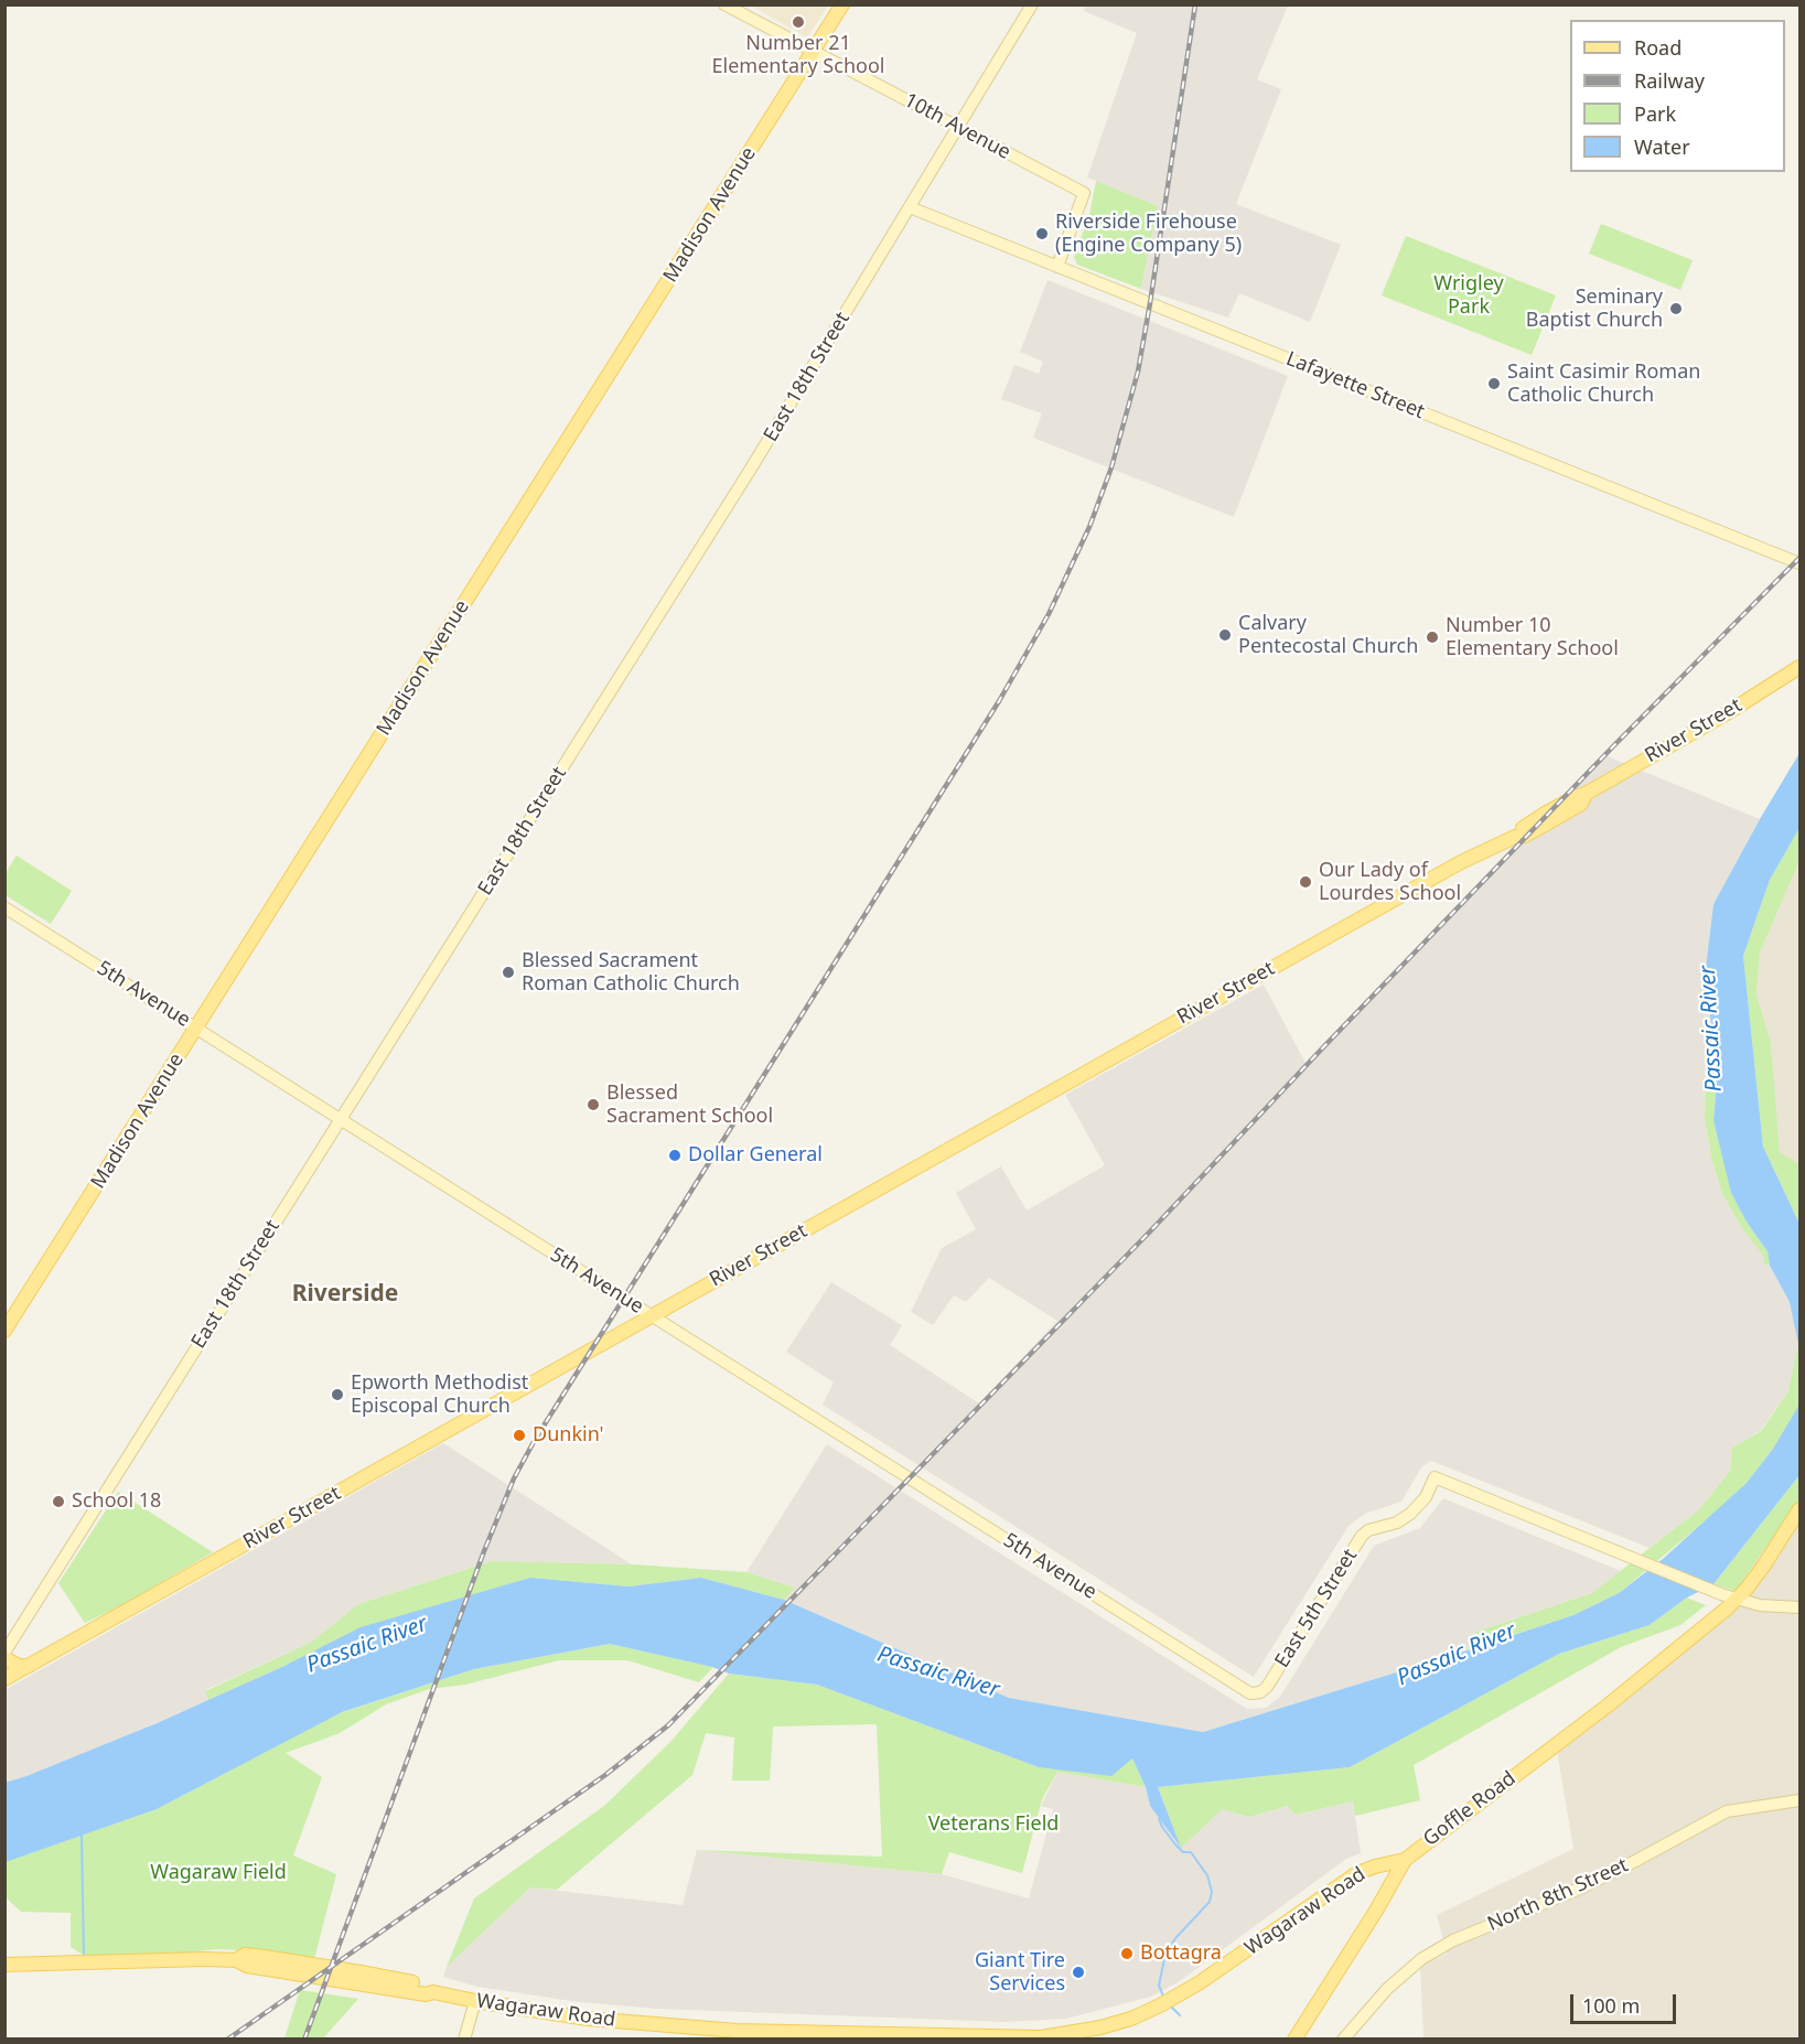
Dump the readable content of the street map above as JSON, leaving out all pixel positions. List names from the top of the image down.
{
  "streets": {
    "main road": [
      "10th Avenue",
      "Madison Avenue",
      "East 18th Street",
      "Lafayette Street",
      "River Street",
      "5th Avenue",
      "East 5th Street",
      "Goffle Road",
      "North 8th Street",
      "Wagaraw Road"
    ]
  },
  "crossings": [
    ["10th Avenue", "Madison Avenue"],
    ["10th Avenue", "East 18th Street"],
    ["10th Avenue", "Lafayette Street"],
    ["Madison Avenue", "5th Avenue"],
    ["East 18th Street", "Lafayette Street"],
    ["East 18th Street", "5th Avenue"],
    ["River Street", "5th Avenue"],
    ["5th Avenue", "East 5th Street"],
    ["East 5th Street", "Goffle Road"],
    ["Goffle Road", "Wagaraw Road"]
  ],
  "districts": ["Riverside"],
  "water": ["Passaic River"],
  "parks": ["Wrigley Park", "Veterans Field", "Wagaraw Field"],
  "places": [
    "Number 21 Elementary School",
    "Riverside Firehouse (Engine Company 5)",
    "Seminary Baptist Church",
    "Saint Casimir Roman Catholic Church",
    "Calvary Pentecostal Church",
    "Number 10 Elementary School",
    "Our Lady of Lourdes School",
    "Blessed Sacrament Roman Catholic Church",
    "Blessed Sacrament School",
    "Dollar General",
    "Epworth Methodist Episcopal Church",
    "Dunkin'",
    "School 18",
    "Bottagra",
    "Giant Tire Services"
  ],
  "legend": [
    "Road",
    "Railway",
    "Park",
    "Water"
  ],
  "scale_bar": "100 m"
}
